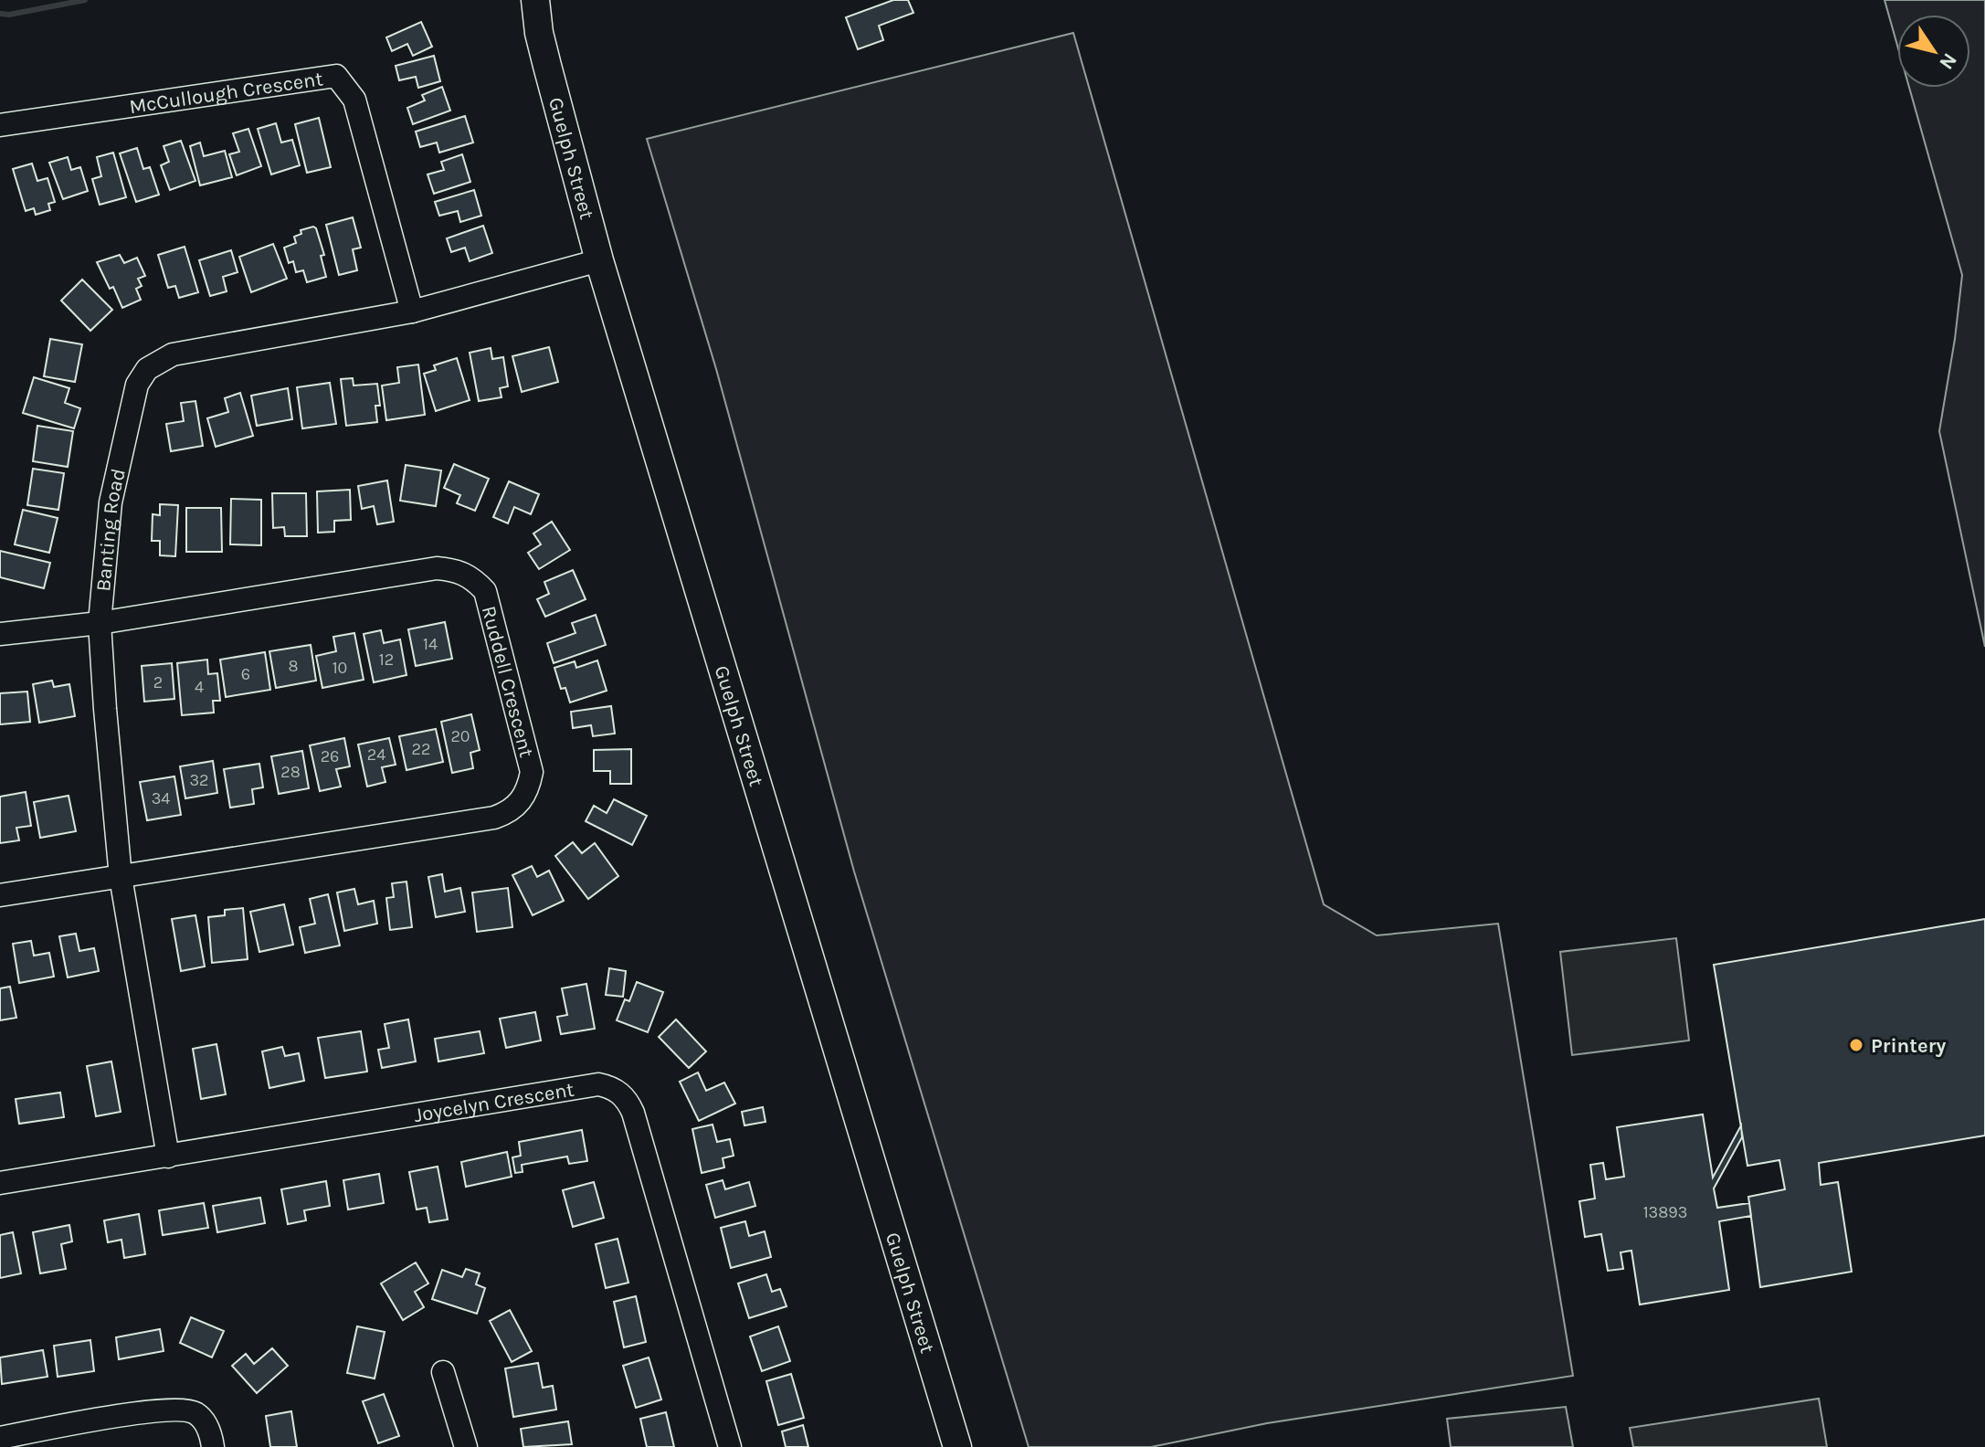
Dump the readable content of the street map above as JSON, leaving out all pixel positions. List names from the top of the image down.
{
  "streets": {
    "main road": ["Guelph Street"],
    "street": [
      "McCullough Crescent",
      "Banting Road",
      "Ruddell Crescent",
      "Joycelyn Crescent"
    ]
  },
  "crossings": [
    ["McCullough Crescent", "Banting Road"],
    ["Guelph Street", "Banting Road"],
    ["Banting Road", "Ruddell Crescent"],
    ["Banting Road", "Joycelyn Crescent"]
  ],
  "places": ["Printery"],
  "house_numbers": [
    "14",
    "12",
    "8",
    "10",
    "6",
    "2",
    "4",
    "20",
    "22",
    "24",
    "26",
    "28",
    "32",
    "34",
    "13893"
  ],
  "north": "bottom right"
}
